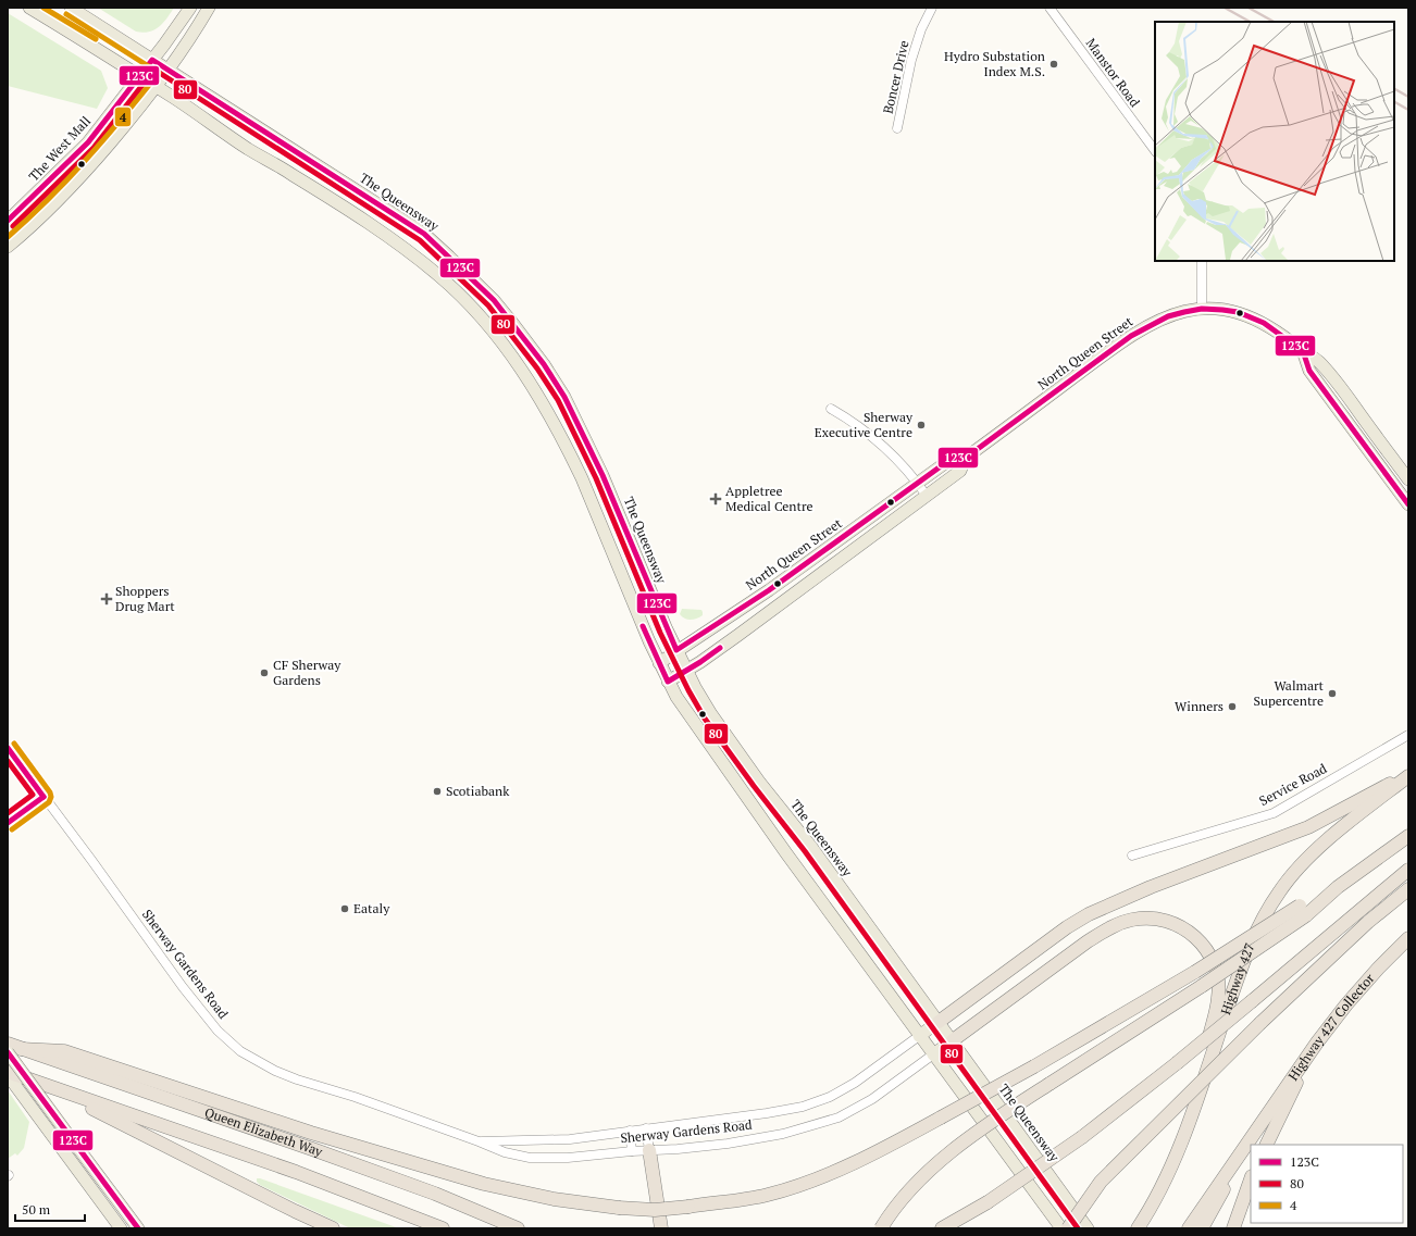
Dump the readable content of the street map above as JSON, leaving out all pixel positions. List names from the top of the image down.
{
  "streets": {
    "highway": ["Highway 427", "Highway 427 Collector", "Queen Elizabeth Way"],
    "main road": [
      "The West Mall",
      "The Queensway",
      "North Queen Street",
      "Sherway Gardens Road"
    ],
    "street": ["Manstor Road", "Boncer Drive", "Service Road"]
  },
  "crossings": [
    ["The West Mall", "The Queensway"],
    ["The Queensway", "North Queen Street"],
    ["The Queensway", "Sherway Gardens Road"]
  ],
  "places": {
    "other": [
      "Hydro Substation Index M.S.",
      "Sherway Executive Centre",
      "CF Sherway Gardens",
      "Walmart Supercentre",
      "Winners",
      "Scotiabank",
      "Eataly"
    ],
    "health": ["Appletree Medical Centre", "Shoppers Drug Mart"]
  },
  "lines": ["transit line 4", "transit line 123C", "transit line 80"],
  "legend": ["123C", "80", "4"],
  "scale_bar": "50 m"
}
